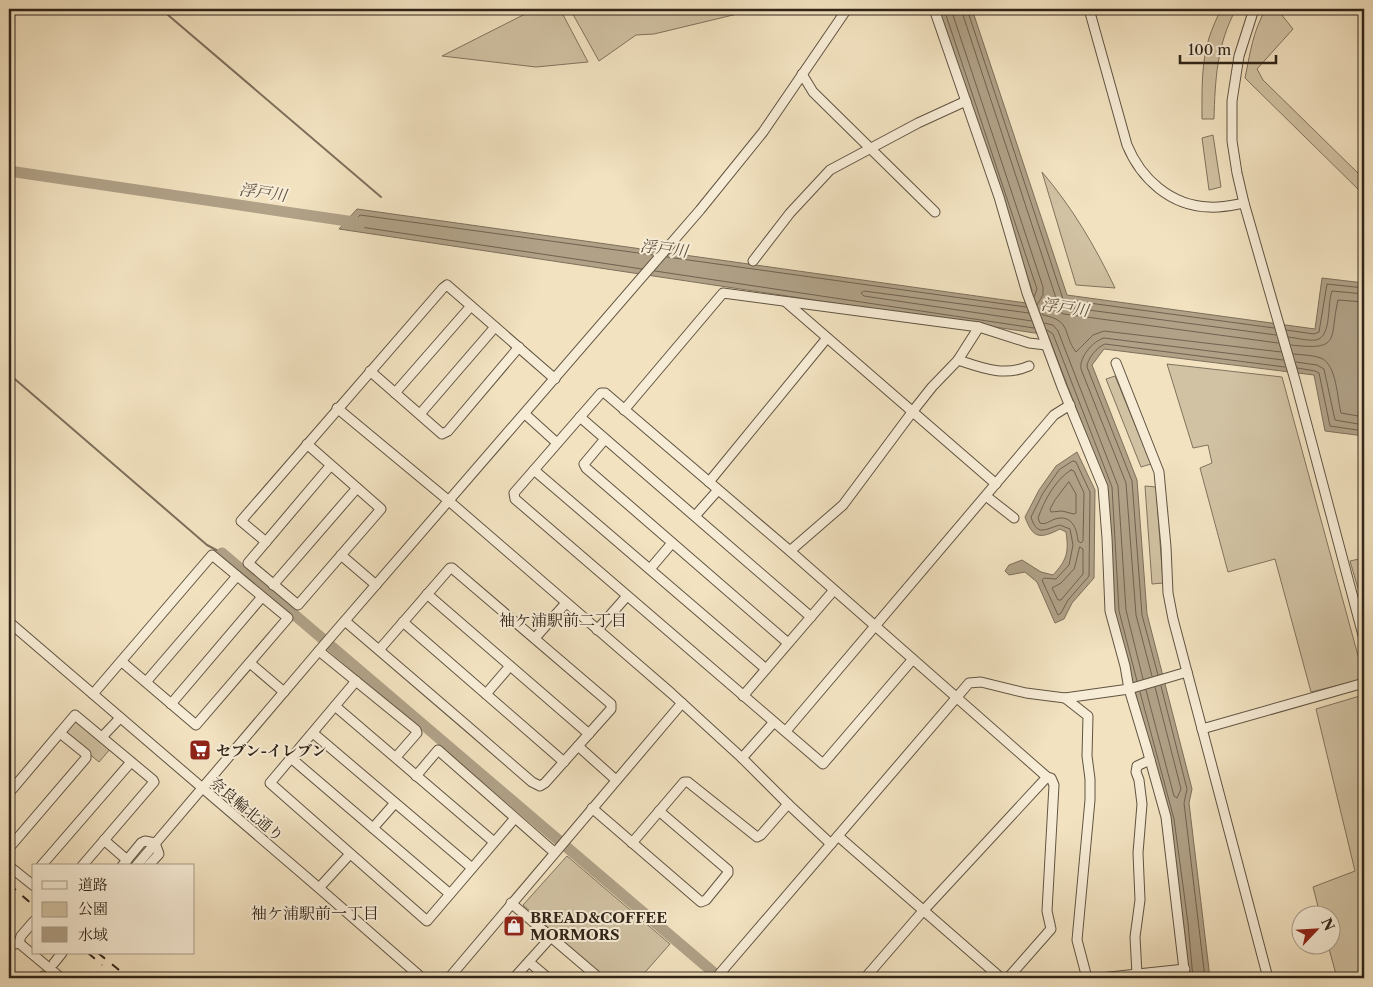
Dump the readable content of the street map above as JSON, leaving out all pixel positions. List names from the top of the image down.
{
  "streets": {
    "street": ["奈良輪北通り"]
  },
  "districts": ["袖ケ浦駅前二丁目", "袖ケ浦駅前一丁目"],
  "water": ["浮戸川"],
  "places": {
    "supermarket": ["セブン-イレブン"],
    "shop": ["BREAD&COFFEE MORMORS"]
  },
  "legend": ["道路", "公園", "水域"],
  "scale_bar": "100 m",
  "north": "top right"
}
